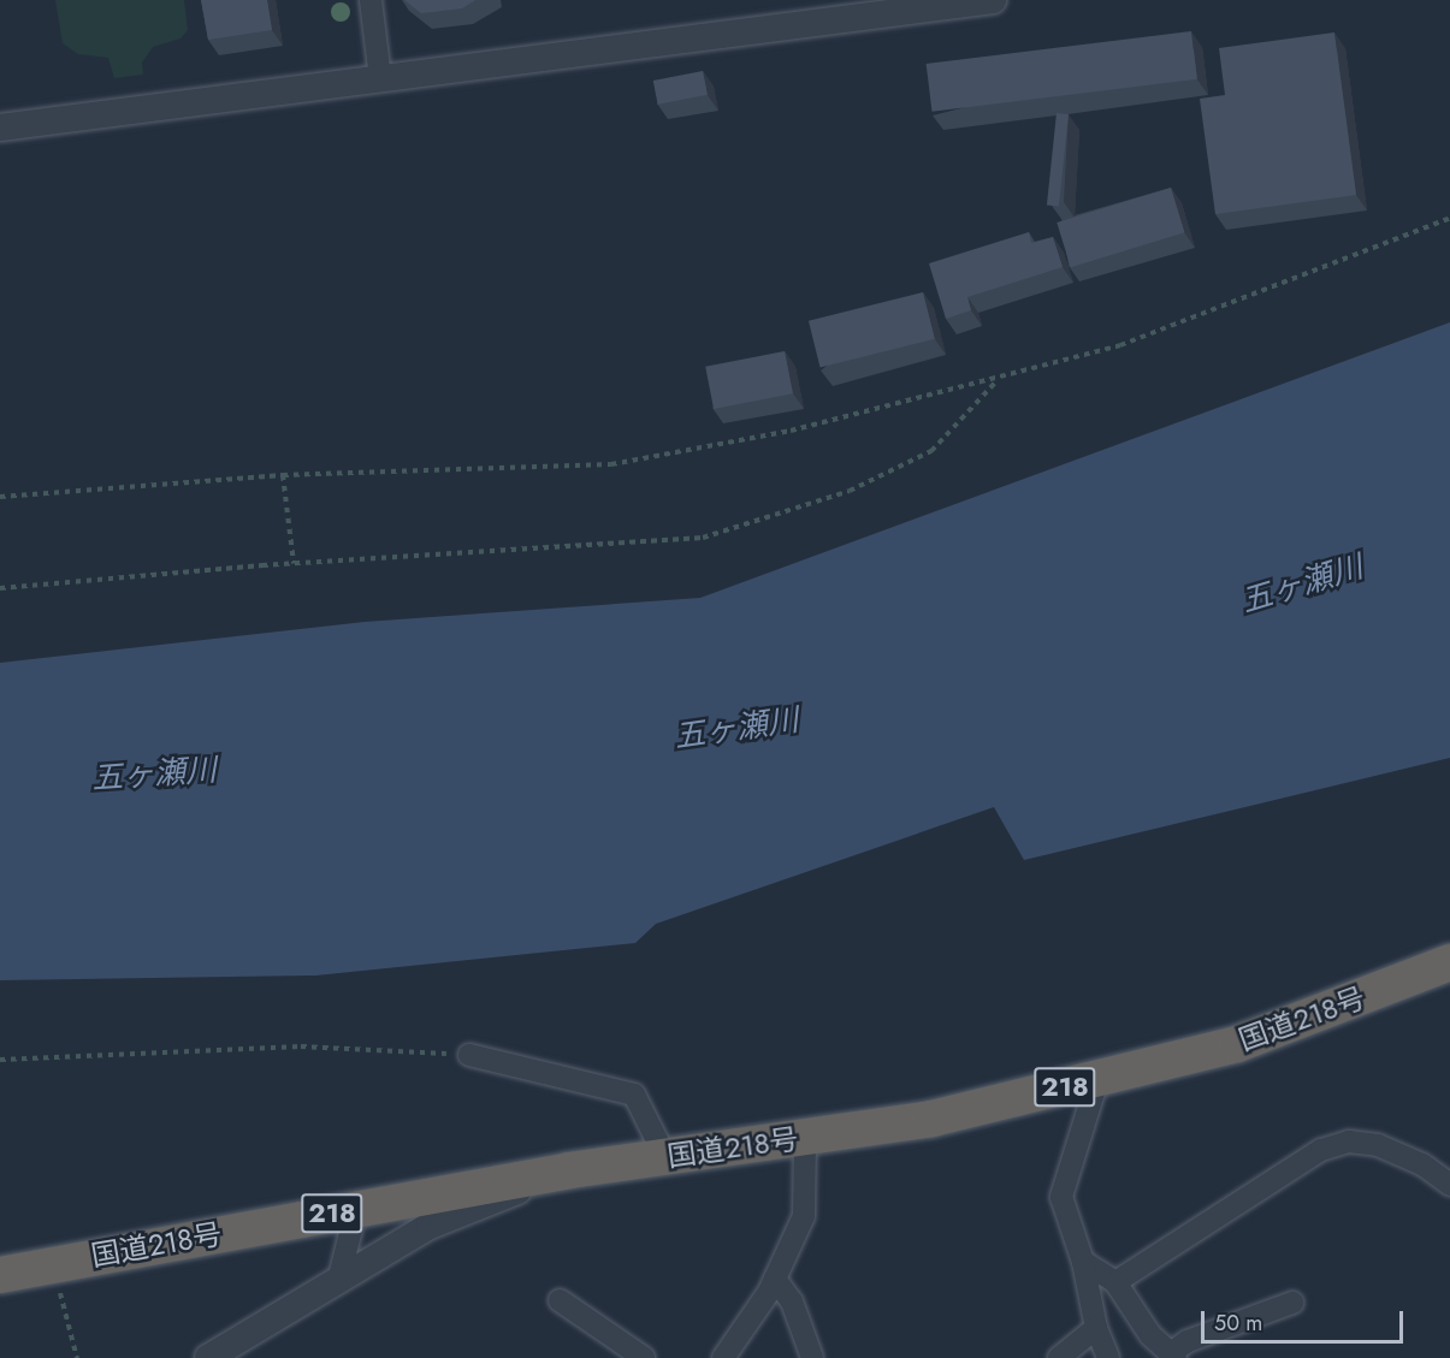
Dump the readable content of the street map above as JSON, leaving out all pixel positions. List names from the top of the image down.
{
  "streets": {
    "highway": ["国道218号", "218"]
  },
  "water": ["五ヶ瀬川"],
  "scale_bar": "50 m"
}
